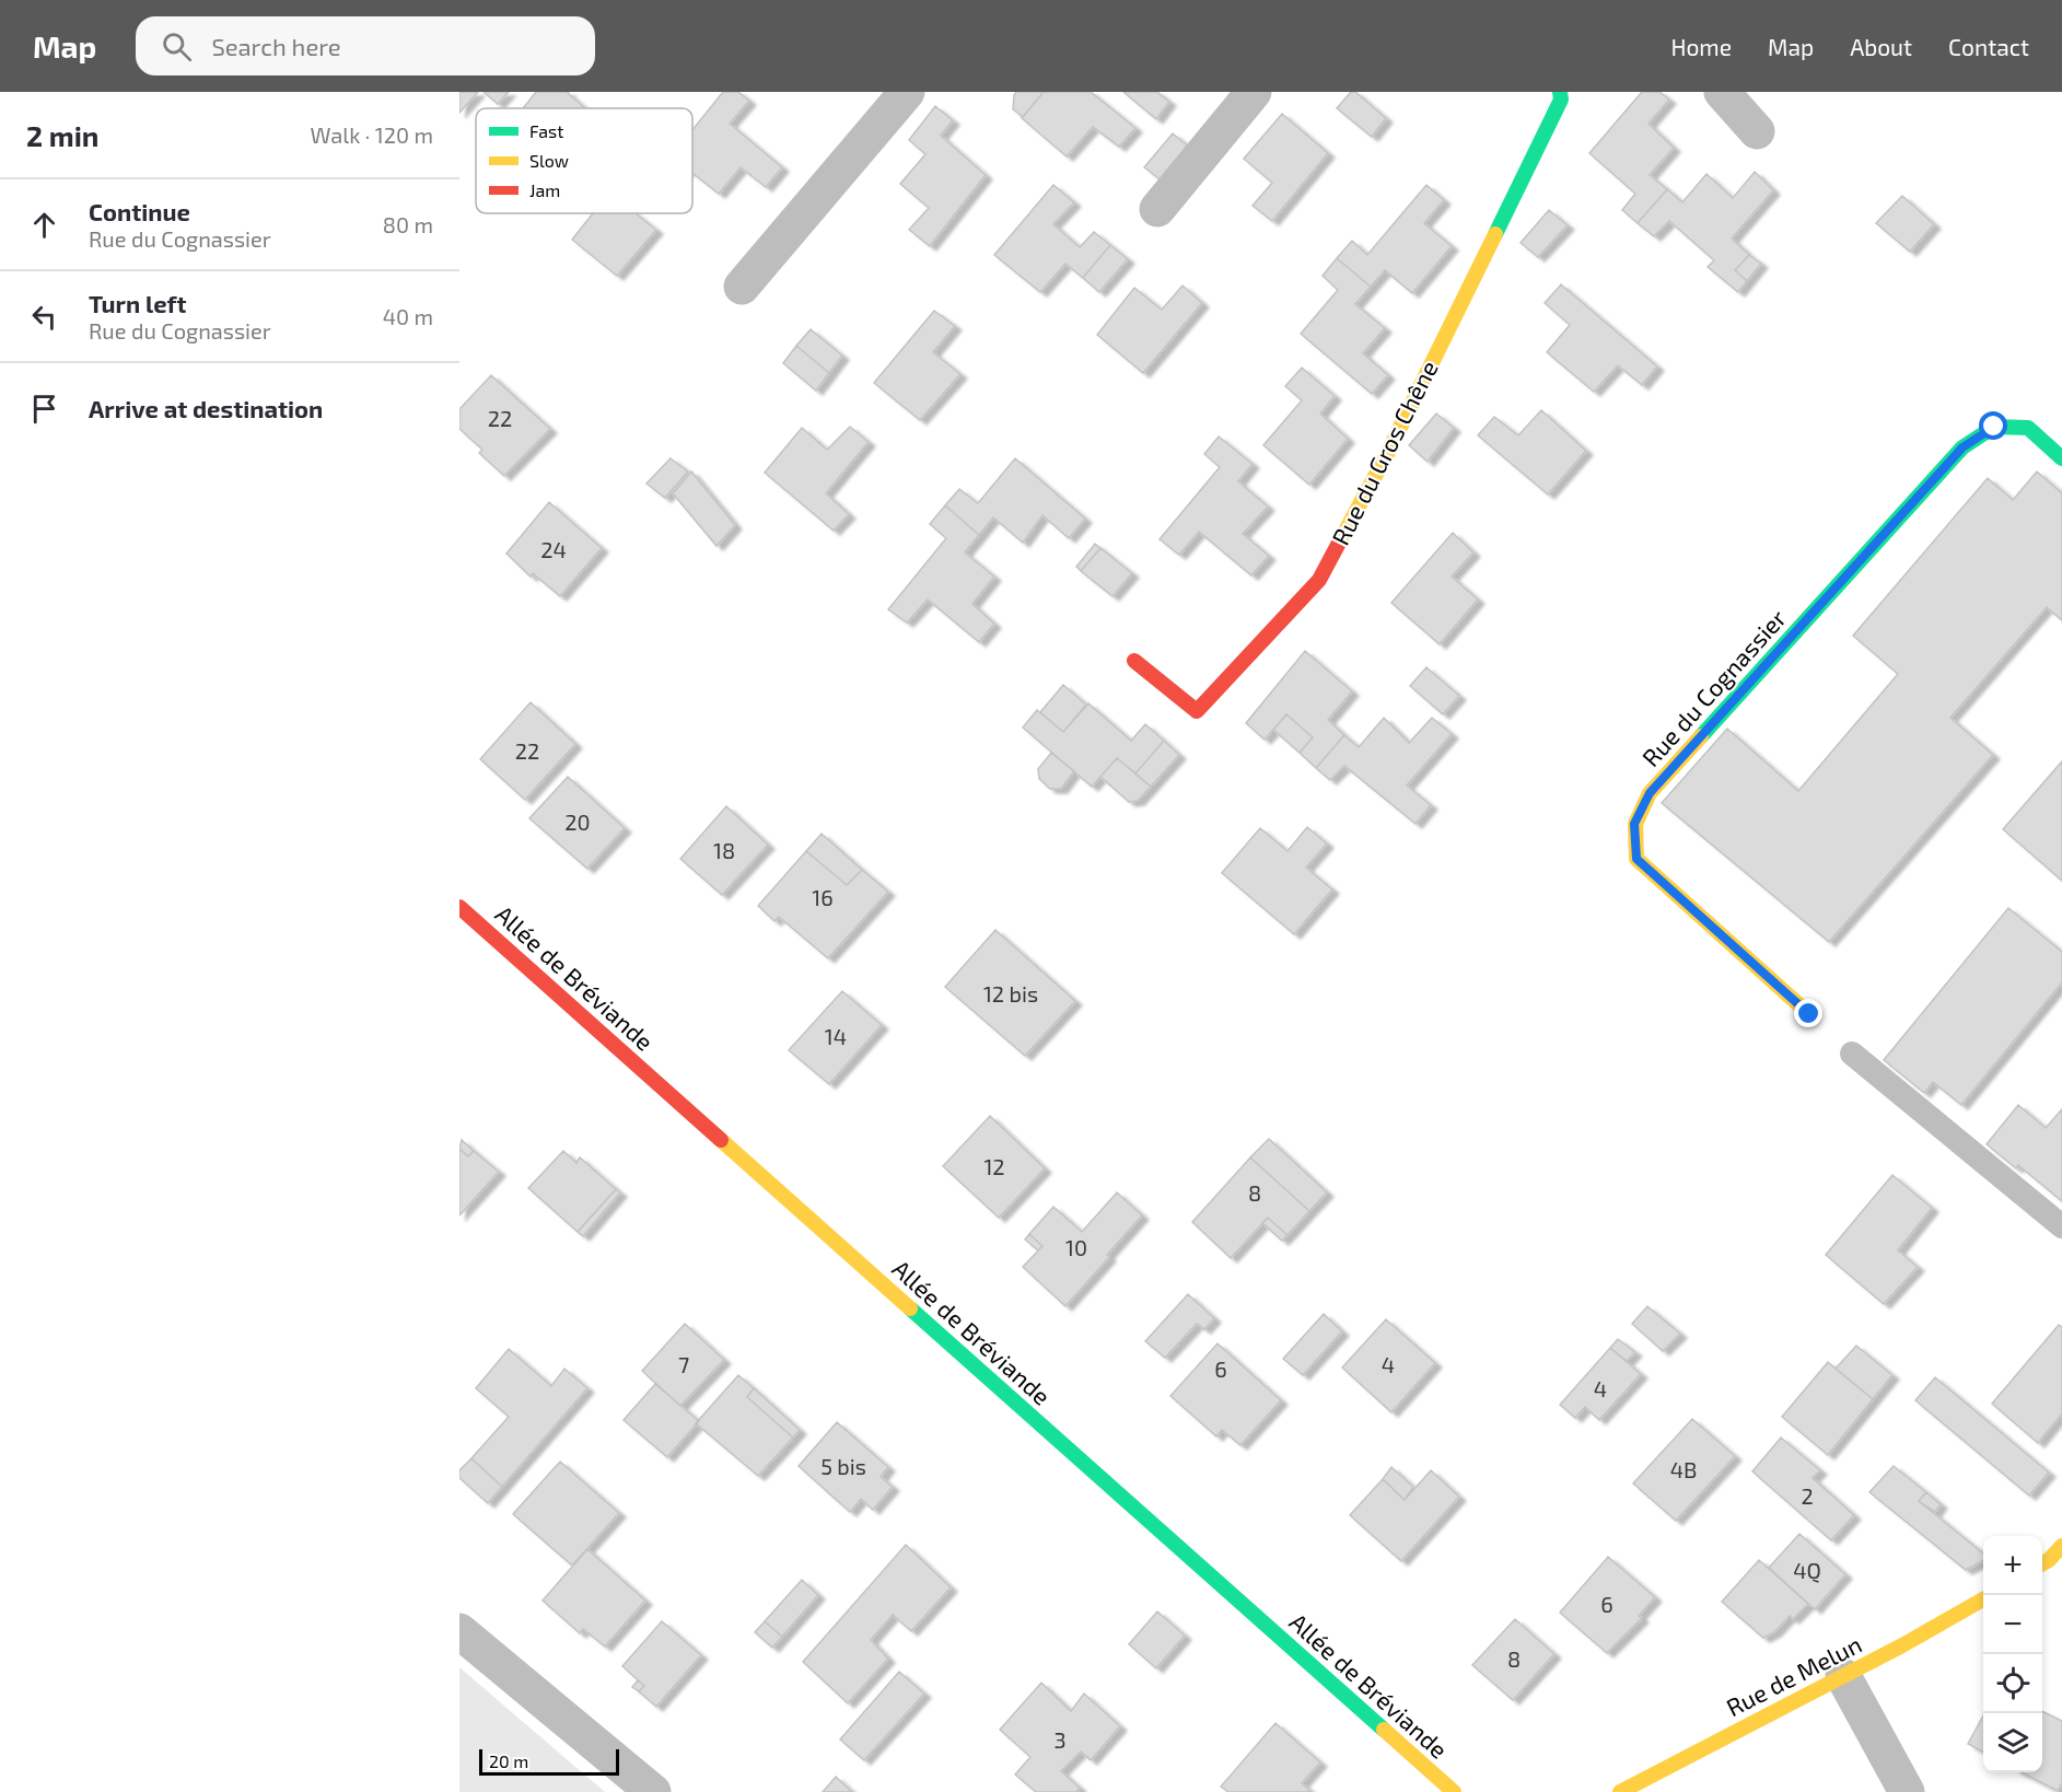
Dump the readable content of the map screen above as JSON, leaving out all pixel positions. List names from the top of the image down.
{
  "streets": {
    "street": [
      "Rue du Gros Chêne",
      "Rue du Cognassier",
      "Allée de Bréviande",
      "Rue de Melun"
    ]
  },
  "house_numbers": [
    "22",
    "24",
    "22",
    "20",
    "18",
    "16",
    "12 bis",
    "14",
    "12",
    "8",
    "10",
    "7",
    "4",
    "6",
    "4",
    "5 bis",
    "4B",
    "2",
    "4Q",
    "6",
    "8",
    "3"
  ],
  "legend": ["Fast", "Slow", "Jam"],
  "scale_bar": "20 m",
  "page": {
    "header": "Map",
    "search": "Search here",
    "nav": [
      "Home",
      "Map",
      "About",
      "Contact"
    ],
    "heading": ["2 min", "Walk · 120 m"],
    "list": [
      ["Continue", "Rue du Cognassier", "80 m"],
      ["Turn left", "Rue du Cognassier", "40 m"],
      "Arrive at destination"
    ],
    "map_buttons": ["+", "−"],
    "scale": "20 m"
  }
}
